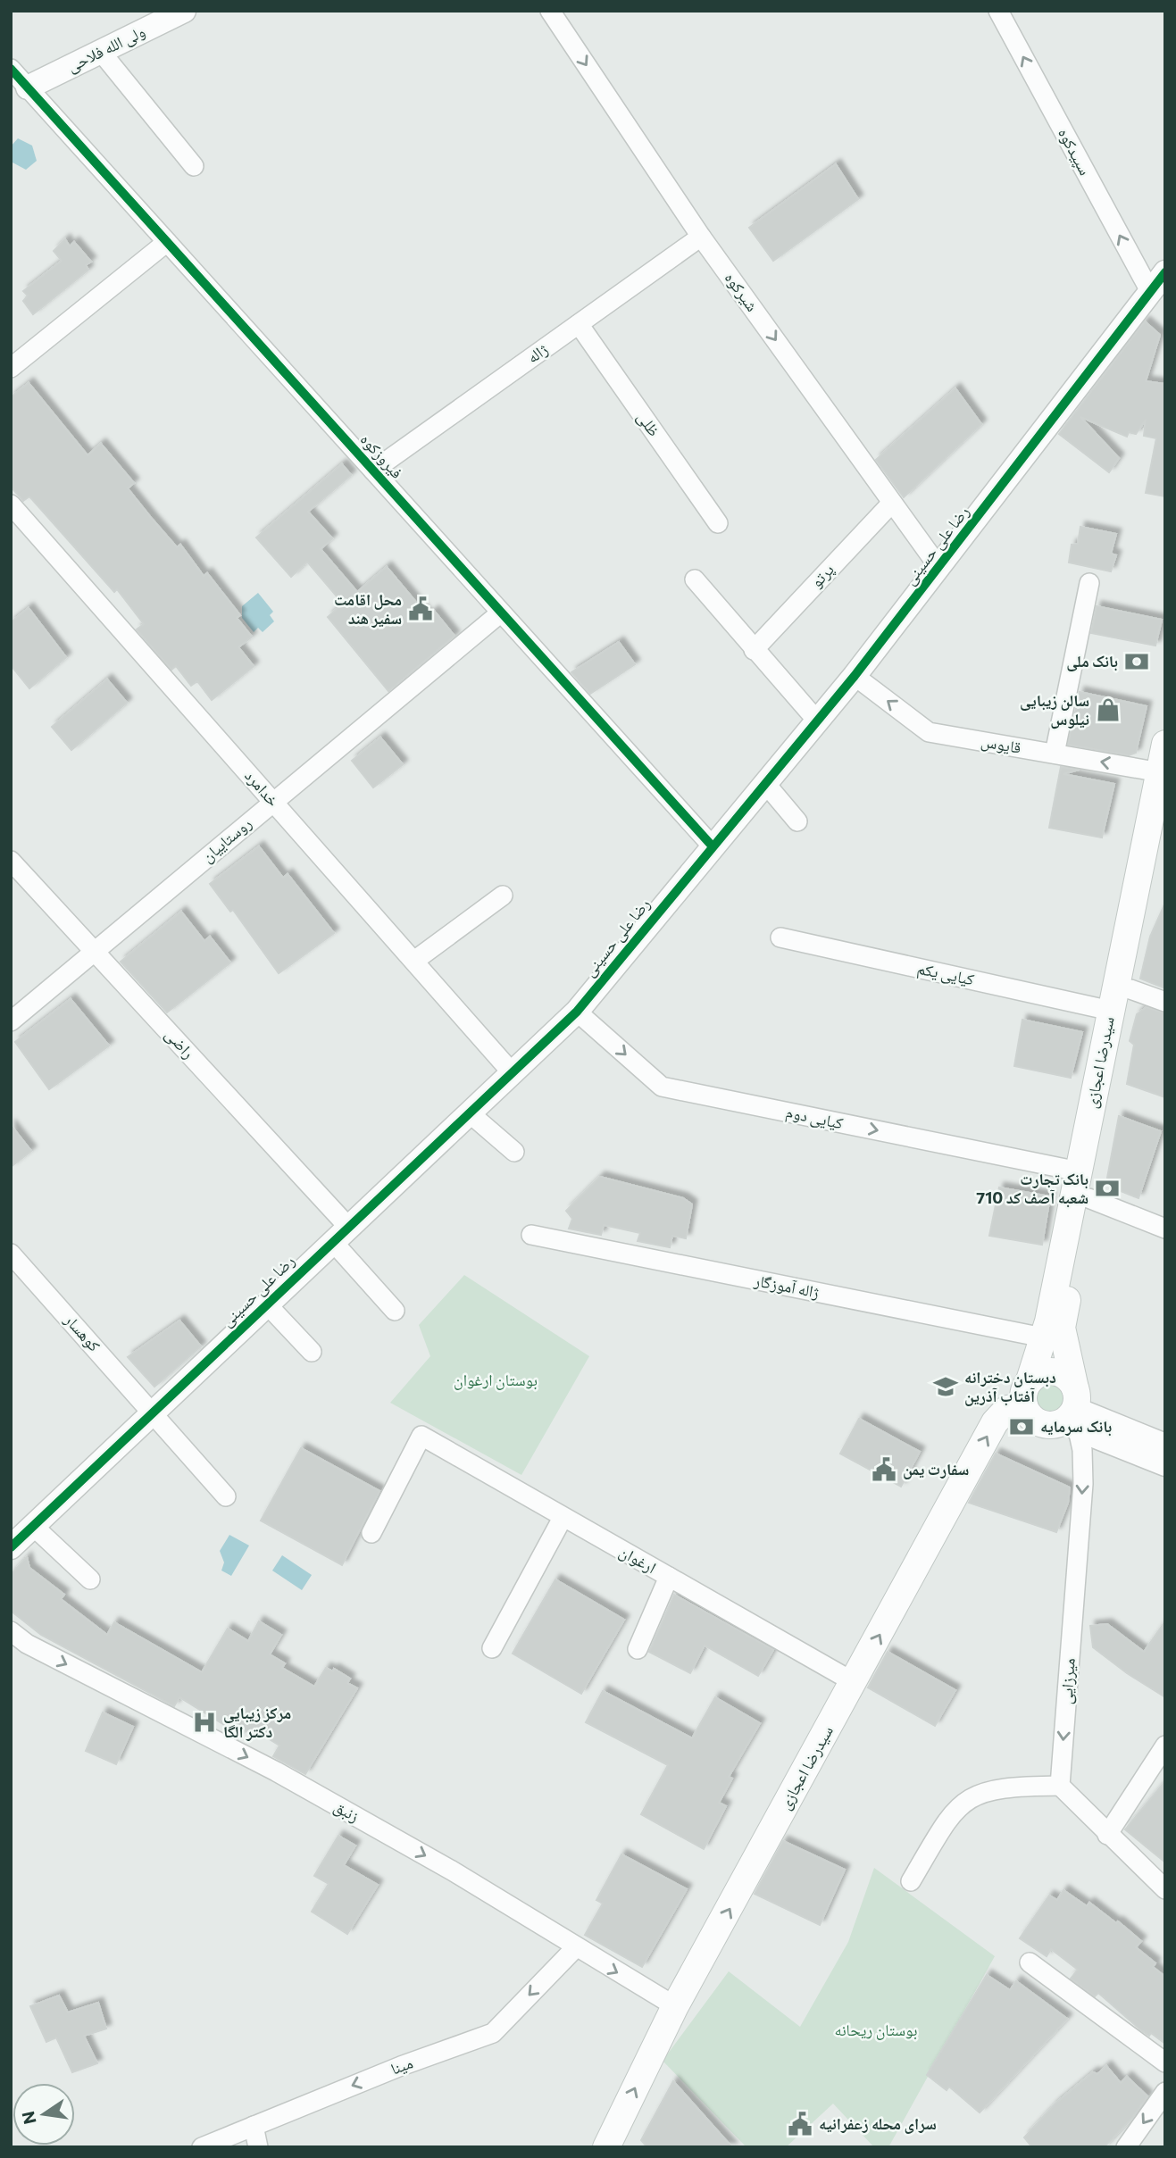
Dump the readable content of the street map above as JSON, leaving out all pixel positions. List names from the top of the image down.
{
  "streets": {
    "main road": ["سیدرضا اعجازی"],
    "street": [
      "ولی‌ الله فلاحی",
      "سپیدکوه",
      "شیرکوه",
      "ژاله",
      "ظلی",
      "فیروزکوه",
      "رضا علی حسینی",
      "پرتو",
      "قایوس",
      "خدامرد",
      "روستاییان",
      "کیایی یکم",
      "راضی",
      "کیایی دوم",
      "ژاله آموزگار",
      "کوهسار",
      "ارغوان",
      "میرزایی",
      "زنبق",
      "مینا"
    ]
  },
  "crossings": [
    ["ولی‌ الله فلاحی", "فیروزکوه"],
    ["سپیدکوه", "رضا علی حسینی"],
    ["شیرکوه", "ژاله"],
    ["شیرکوه", "رضا علی حسینی"],
    ["شیرکوه", "پرتو"],
    ["ژاله", "ظلی"],
    ["ژاله", "فیروزکوه"],
    ["فیروزکوه", "رضا علی حسینی"],
    ["فیروزکوه", "روستاییان"],
    ["رضا علی حسینی", "قایوس"],
    ["رضا علی حسینی", "خدامرد"],
    ["رضا علی حسینی", "راضی"],
    ["رضا علی حسینی", "کیایی دوم"],
    ["رضا علی حسینی", "کوهسار"],
    ["قایوس", "سیدرضا اعجازی"],
    ["خدامرد", "روستاییان"],
    ["روستاییان", "راضی"],
    ["کیایی یکم", "سیدرضا اعجازی"],
    ["سیدرضا اعجازی", "کیایی دوم"],
    ["سیدرضا اعجازی", "ژاله آموزگار"],
    ["سیدرضا اعجازی", "ارغوان"],
    ["سیدرضا اعجازی", "میرزایی"],
    ["سیدرضا اعجازی", "زنبق"],
    ["زنبق", "مینا"]
  ],
  "one_way": [
    "سپیدکوه",
    "شیرکوه",
    "قایوس",
    "سیدرضا اعجازی",
    "کیایی دوم",
    "میرزایی",
    "زنبق",
    "مینا"
  ],
  "parks": ["بوستان ارغوان", "بوستان ریحانه"],
  "places": {
    "public building": ["محل اقامت سفیر هند", "سفارت یمن", "سرای محله زعفرانیه"],
    "bank": ["بانک ملی", "بانک تجارت شعبه آصف کد 710", "بانک سرمایه"],
    "shop": ["سالن زیبایی نیلوس"],
    "school or university": ["دبستان دخترانه آفتاب آذرین"],
    "hospital": ["مرکز زیبایی دکتر الگا"]
  },
  "north": "left"
}
